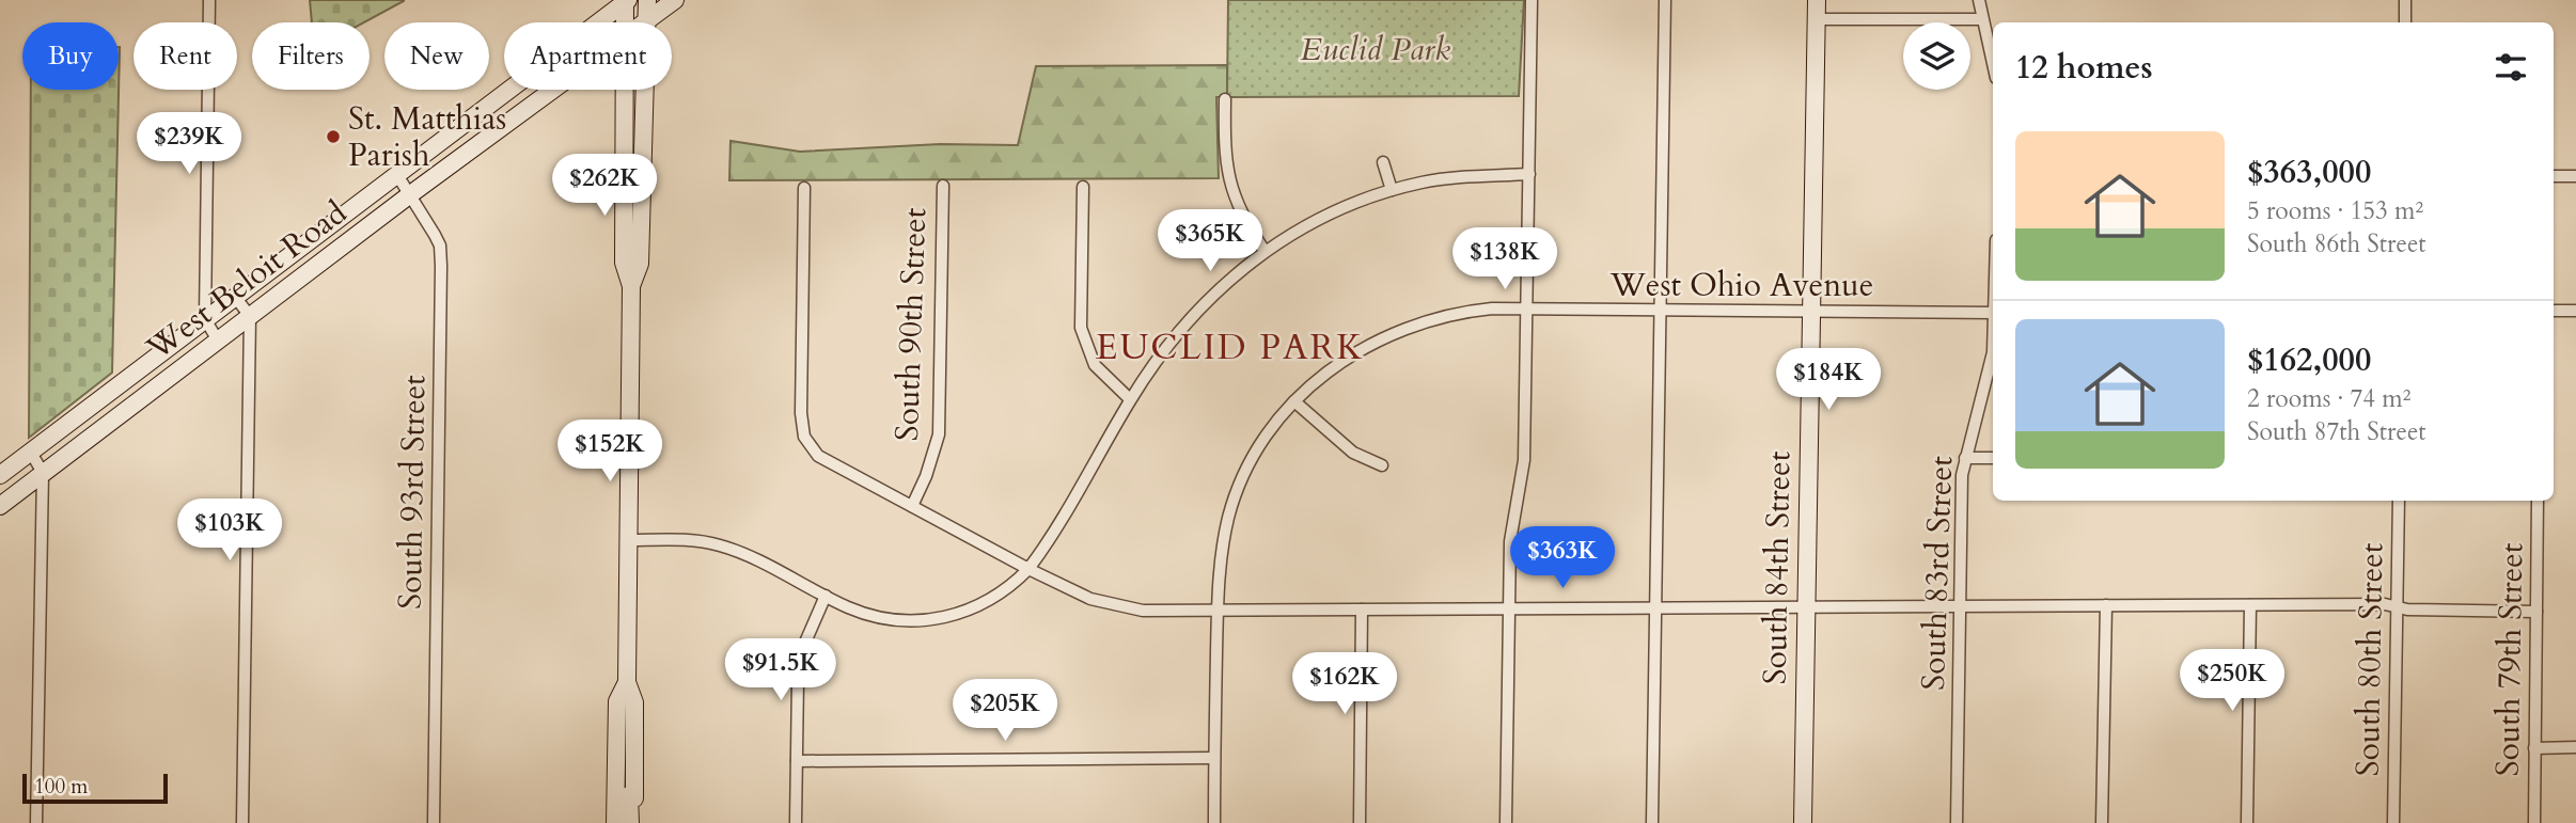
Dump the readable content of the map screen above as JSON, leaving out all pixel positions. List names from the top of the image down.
{
  "streets": {
    "main road": ["West Beloit Road", "South 84th Street"],
    "street": [
      "West Ohio Avenue",
      "South 90th Street",
      "South 93rd Street",
      "South 83rd Street",
      "South 80th Street",
      "South 79th Street"
    ]
  },
  "crossings": [
    ["West Beloit Road", "South 93rd Street"],
    ["West Ohio Avenue", "South 84th Street"]
  ],
  "districts": ["EUCLID PARK"],
  "parks": ["Euclid Park"],
  "places": ["St. Matthias Parish"],
  "scale_bar": "100 m",
  "page": {
    "chip": [
      "Buy",
      "Rent",
      "Filters",
      "New",
      "Apartment"
    ],
    "heading": "12 homes",
    "price": [
      "$239K",
      "$262K",
      "$365K",
      "$138K",
      "$184K",
      "$152K",
      "$103K",
      "$363K",
      "$91.5K",
      "$250K",
      "$162K",
      "$205K"
    ],
    "list": [
      {
        "name": "$363,000",
        "note": "5 rooms · 153 m² · South 86th Street"
      },
      {
        "name": "$162,000",
        "note": "2 rooms · 74 m² · South 87th Street"
      }
    ],
    "scale": "100 m"
  }
}
